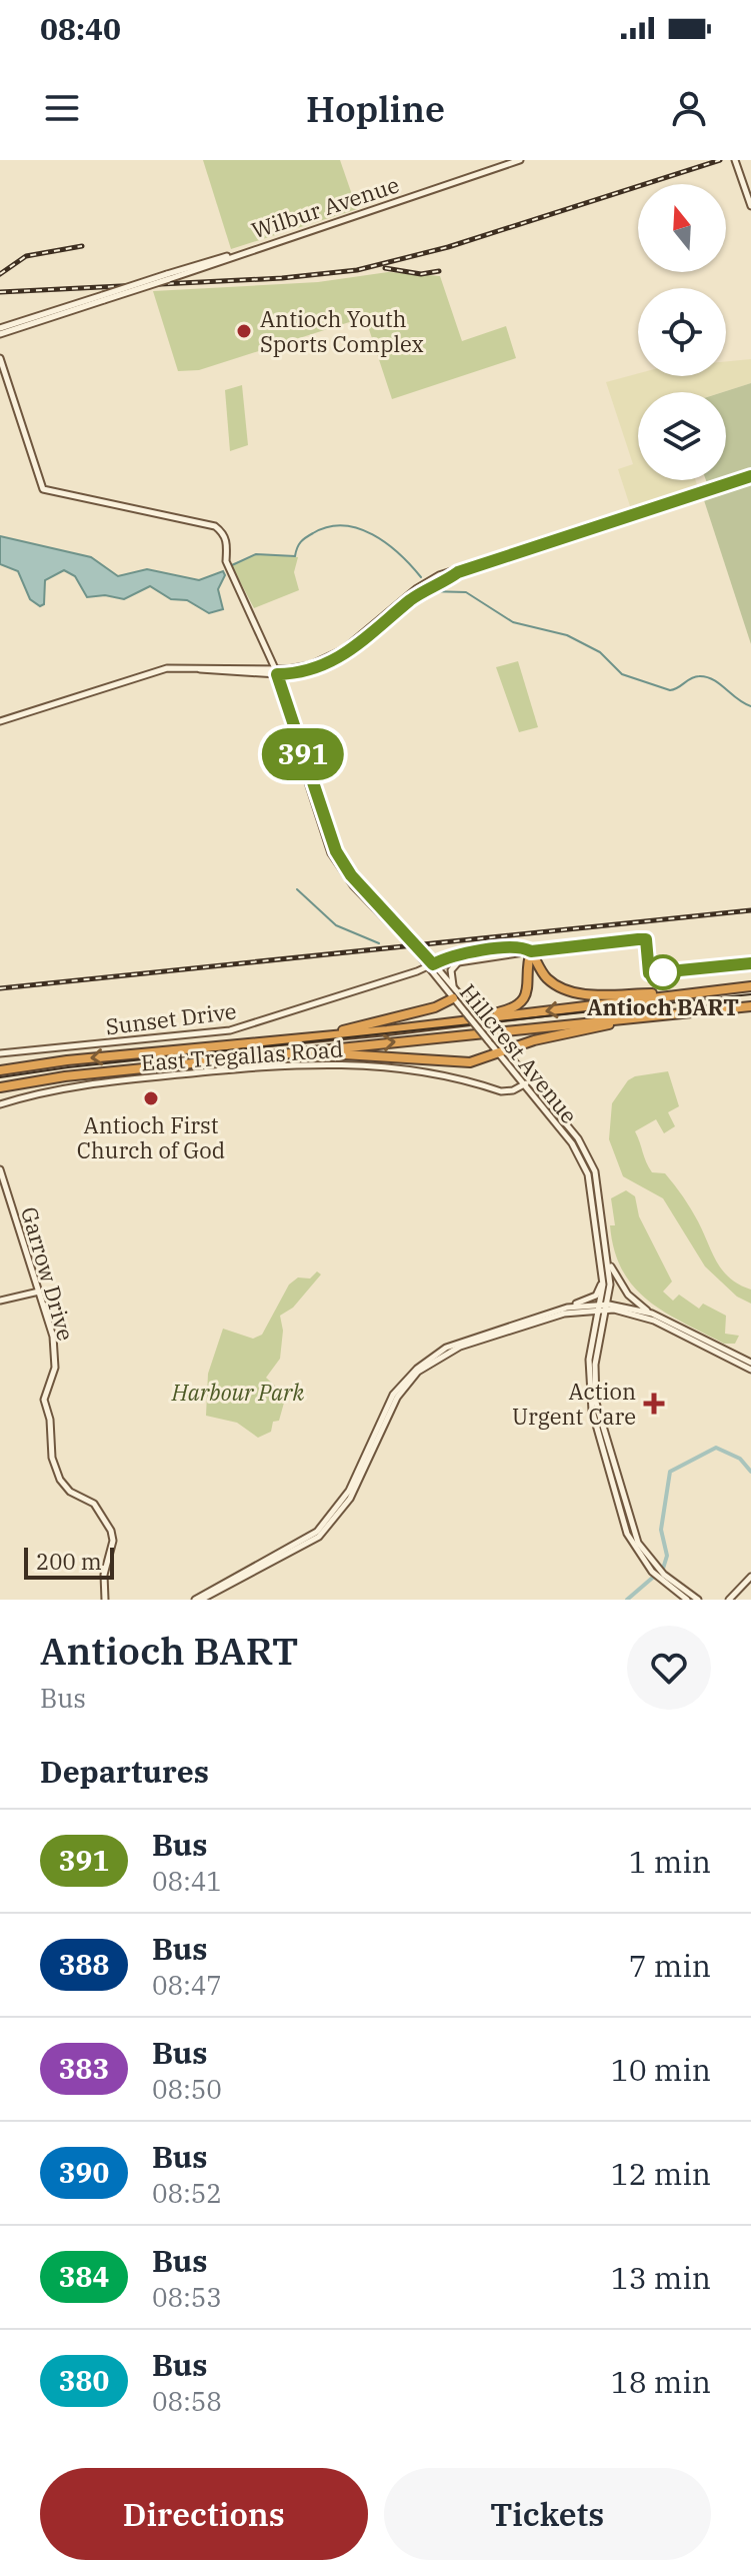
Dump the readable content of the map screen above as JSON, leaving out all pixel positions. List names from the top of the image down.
{
  "streets": {
    "main road": [
      "Wilbur Avenue",
      "Sunset Drive",
      "Hillcrest Avenue",
      "East Tregallas Road",
      "Garrow Drive"
    ]
  },
  "crossings": [
    ["Sunset Drive", "Hillcrest Avenue"],
    ["Hillcrest Avenue", "East Tregallas Road"]
  ],
  "parks": ["Harbour Park"],
  "places": {
    "other": ["Antioch Youth Sports Complex", "Antioch BART", "Antioch First Church of God"],
    "health": ["Action Urgent Care"]
  },
  "lines": ["bus line 391"],
  "scale_bar": "200 m",
  "north": "top",
  "page": {
    "status": "08:40",
    "header": "Hopline",
    "on_map": "391",
    "scale": "200 m",
    "heading": [
      ["Antioch BART", "Bus"],
      "Departures"
    ],
    "list": [
      {
        "mark": "391",
        "name": "Bus",
        "note": "08:41",
        "value": "1 min"
      },
      {
        "mark": "388",
        "name": "Bus",
        "note": "08:47",
        "value": "7 min"
      },
      {
        "mark": "383",
        "name": "Bus",
        "note": "08:50",
        "value": "10 min"
      },
      {
        "mark": "390",
        "name": "Bus",
        "note": "08:52",
        "value": "12 min"
      },
      {
        "mark": "384",
        "name": "Bus",
        "note": "08:53",
        "value": "13 min"
      },
      {
        "mark": "380",
        "name": "Bus",
        "note": "08:58",
        "value": "18 min"
      }
    ],
    "buttons": ["Directions", "Tickets"]
  }
}
